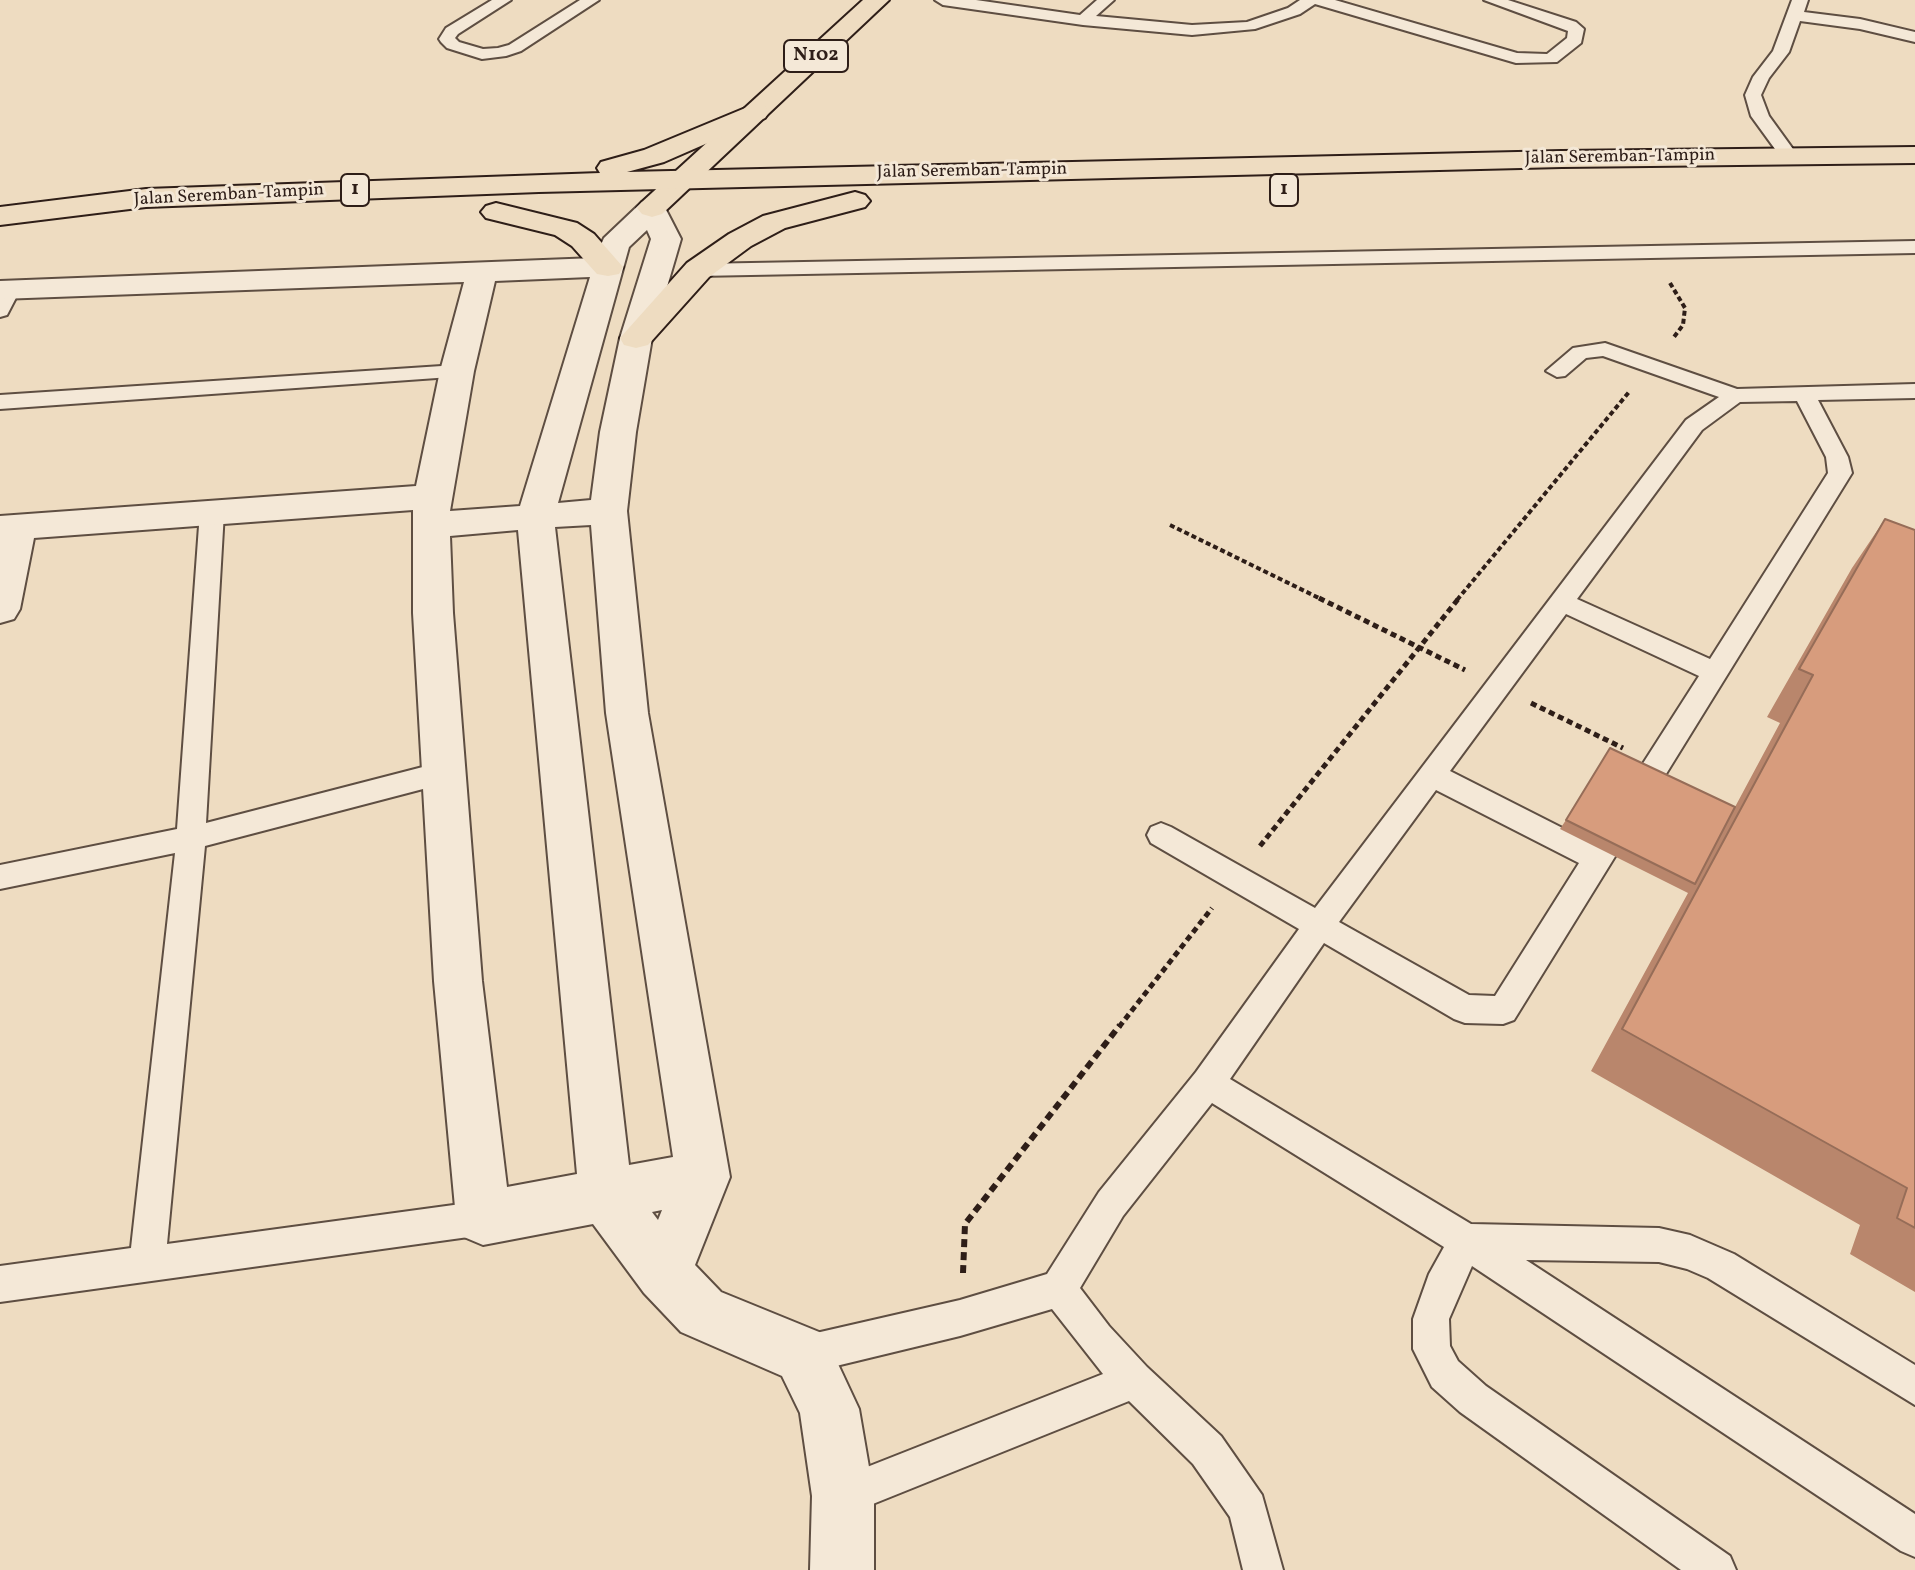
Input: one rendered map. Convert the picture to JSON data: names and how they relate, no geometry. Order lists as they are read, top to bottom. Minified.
{"streets":{"main road":["N102","Jalan Seremban-Tampin","1"]},"crossings":[["N102","Jalan Seremban-Tampin"]]}
